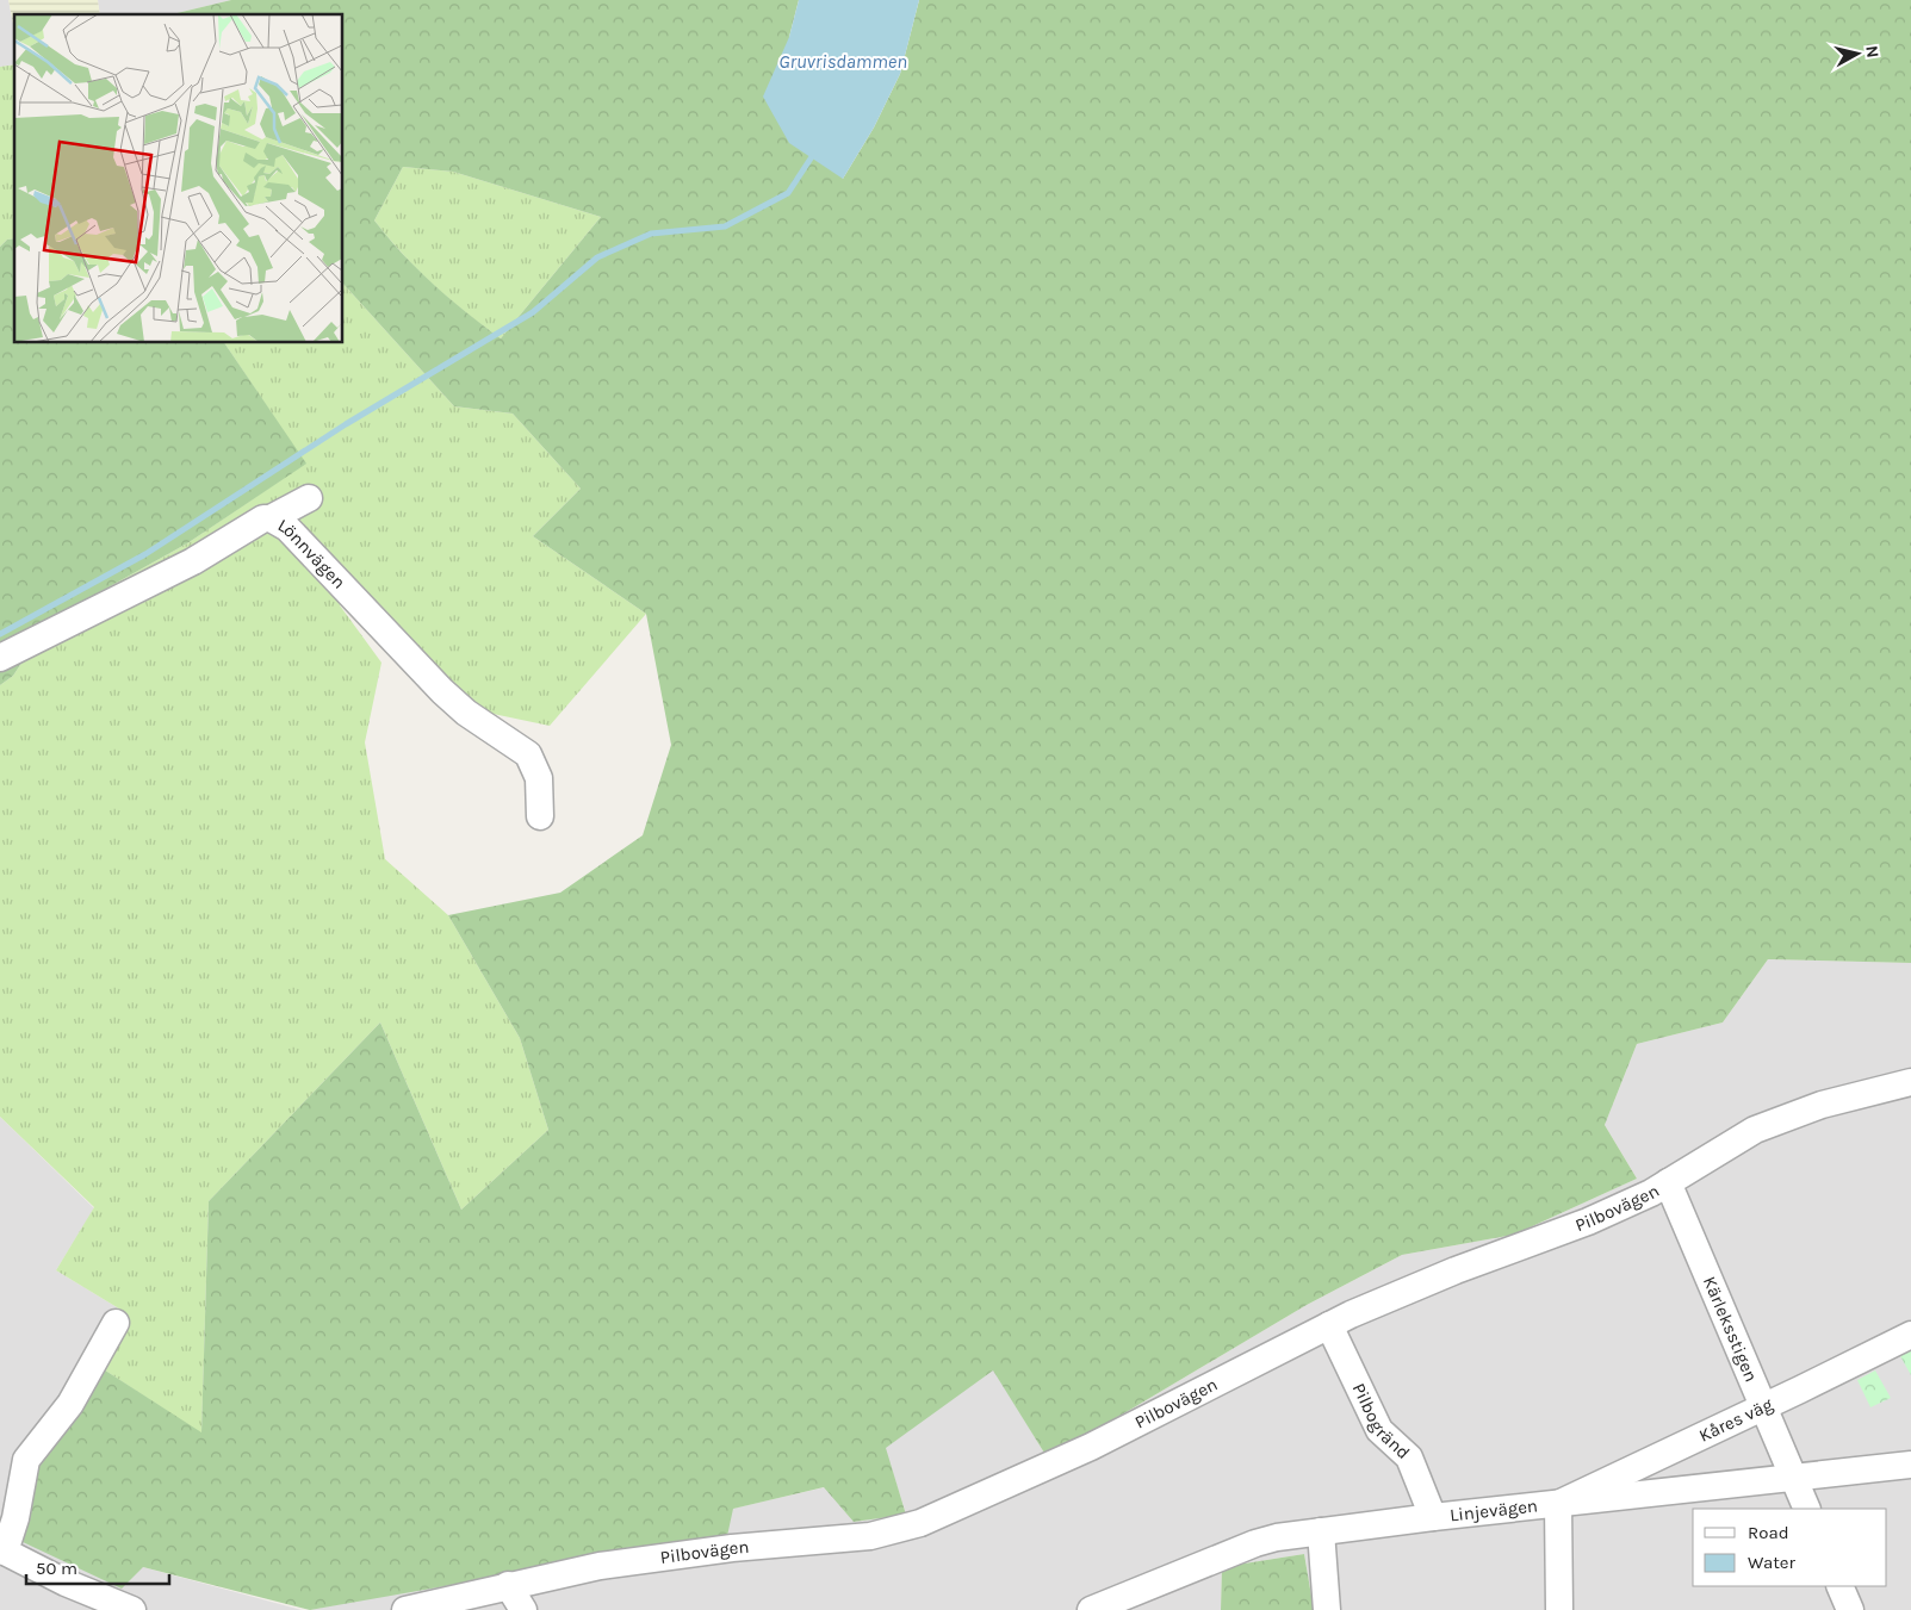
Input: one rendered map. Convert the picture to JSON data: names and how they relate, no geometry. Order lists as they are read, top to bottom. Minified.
{"streets":{"street":["Lönnvägen","Pilbovägen","Kärleksstigen","Pilbogränd","Kåres väg","Linjevägen"]},"crossings":[["Pilbovägen","Kärleksstigen"],["Pilbovägen","Pilbogränd"],["Kärleksstigen","Kåres väg"],["Kärleksstigen","Linjevägen"],["Pilbogränd","Linjevägen"],["Kåres väg","Linjevägen"]],"water":["Gruvrisdammen"],"legend":["Road","Water"],"scale_bar":"50 m","north":"right"}
